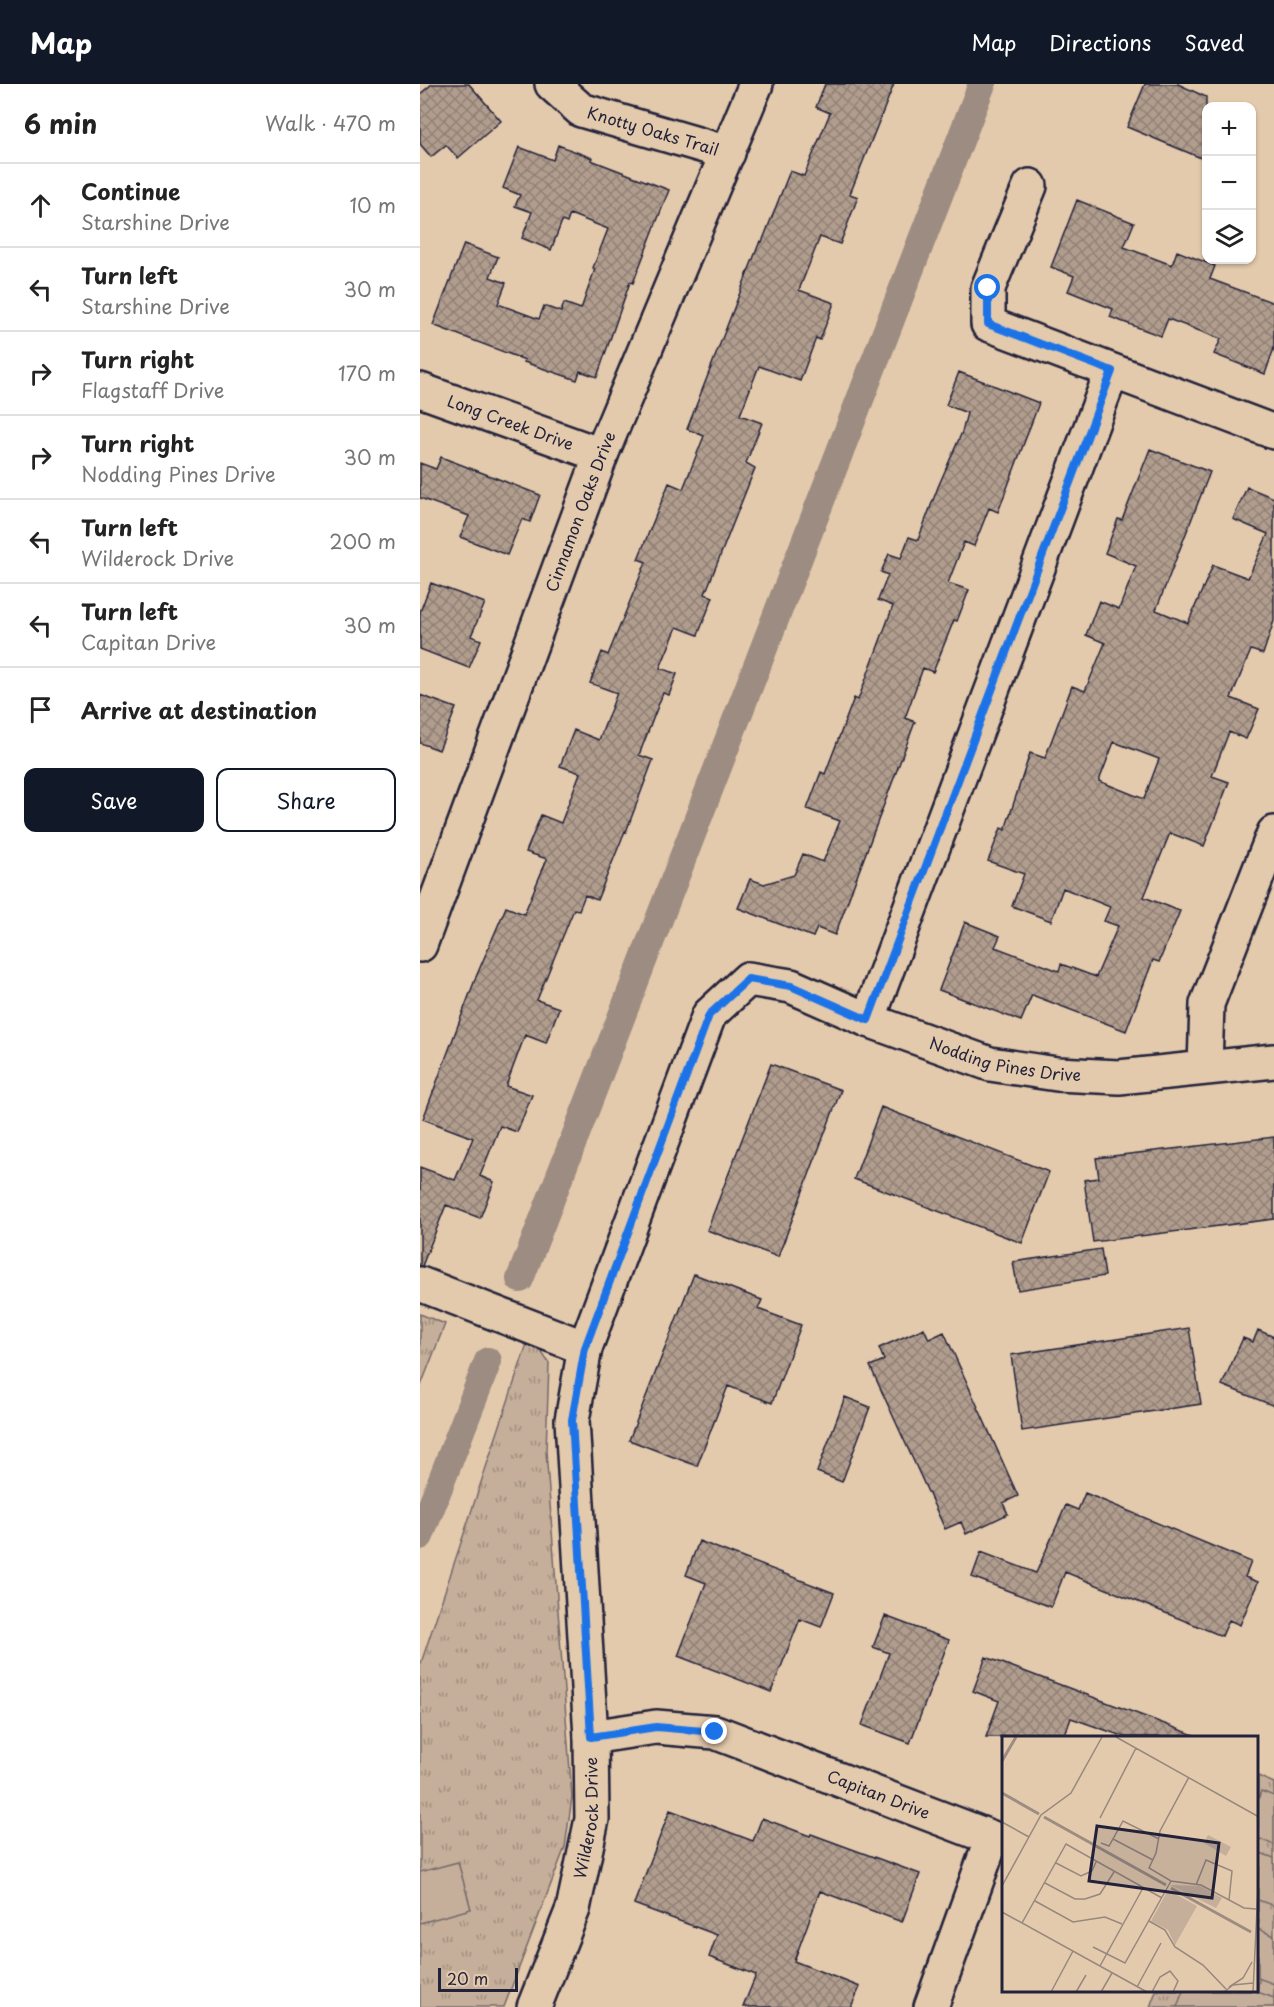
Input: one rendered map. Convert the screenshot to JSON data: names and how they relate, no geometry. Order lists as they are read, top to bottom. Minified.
{"streets":{"street":["Knotty Oaks Trail","Long Creek Drive","Cinnamon Oaks Drive","Nodding Pines Drive","Capitan Drive","Wilderock Drive"]},"crossings":[["Knotty Oaks Trail","Cinnamon Oaks Drive"],["Long Creek Drive","Cinnamon Oaks Drive"],["Nodding Pines Drive","Wilderock Drive"],["Capitan Drive","Wilderock Drive"]],"scale_bar":"20 m","page":{"header":"Map","nav":["Map","Directions","Saved"],"heading":["6 min","Walk · 470 m"],"map_buttons":["+","−"],"list":[["Continue","Starshine Drive","10 m"],["Turn left","Starshine Drive","30 m"],["Turn right","Flagstaff Drive","170 m"],["Turn right","Nodding Pines Drive","30 m"],["Turn left","Wilderock Drive","200 m"],["Turn left","Capitan Drive","30 m"],"Arrive at destination"],"buttons":["Save","Share"],"scale":"20 m"}}
